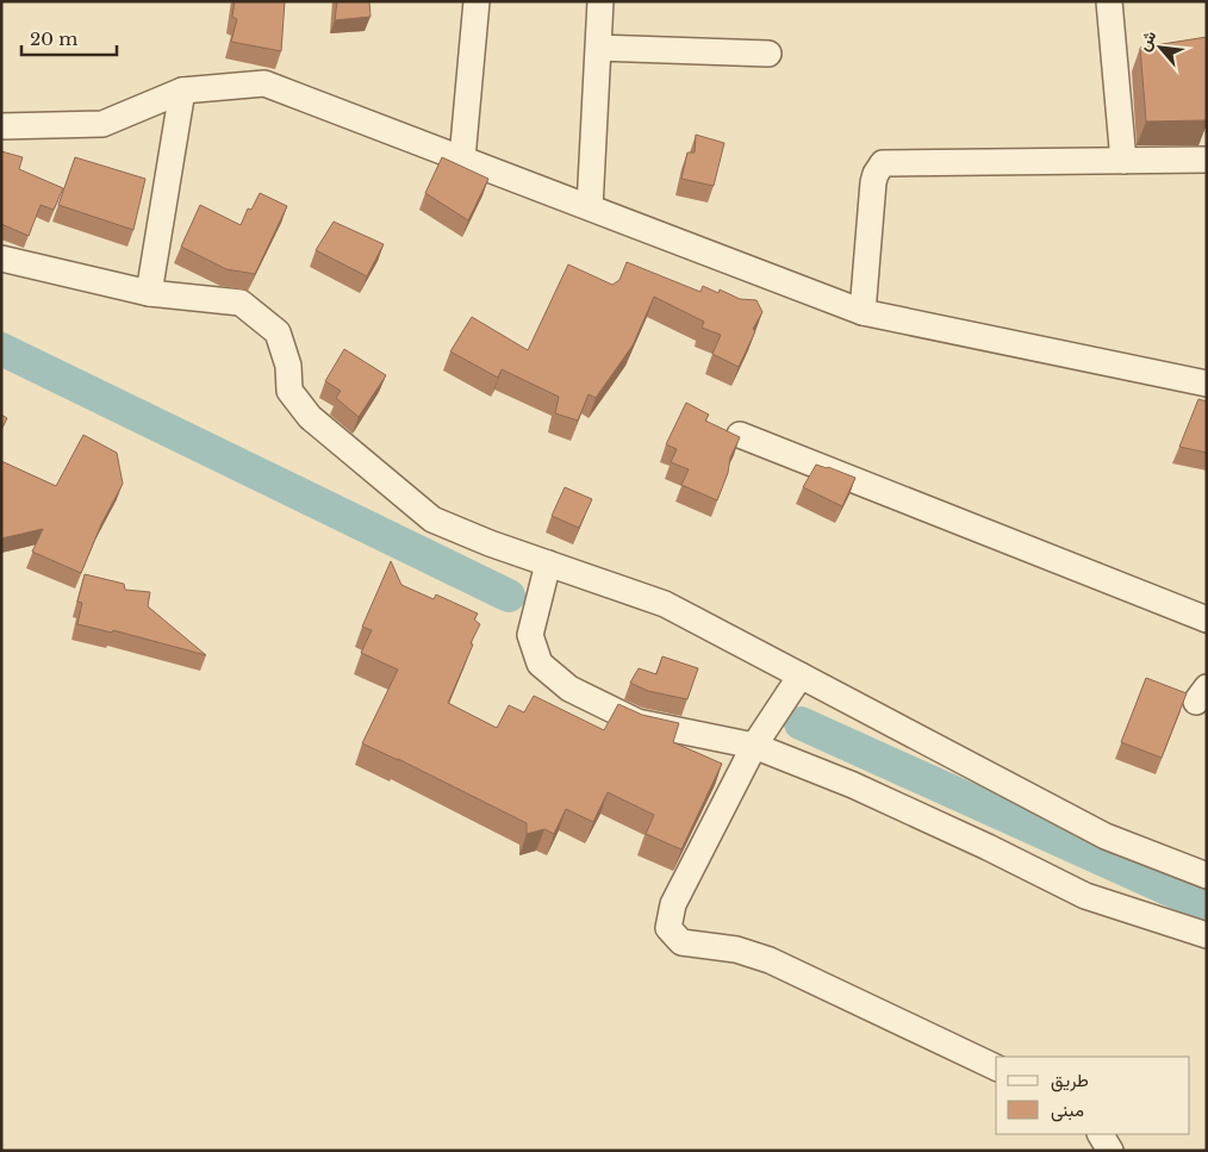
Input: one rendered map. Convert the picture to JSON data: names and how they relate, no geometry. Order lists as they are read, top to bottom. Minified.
{"legend":["طريق","مبنى"],"scale_bar":"20 m","north":"top left"}
